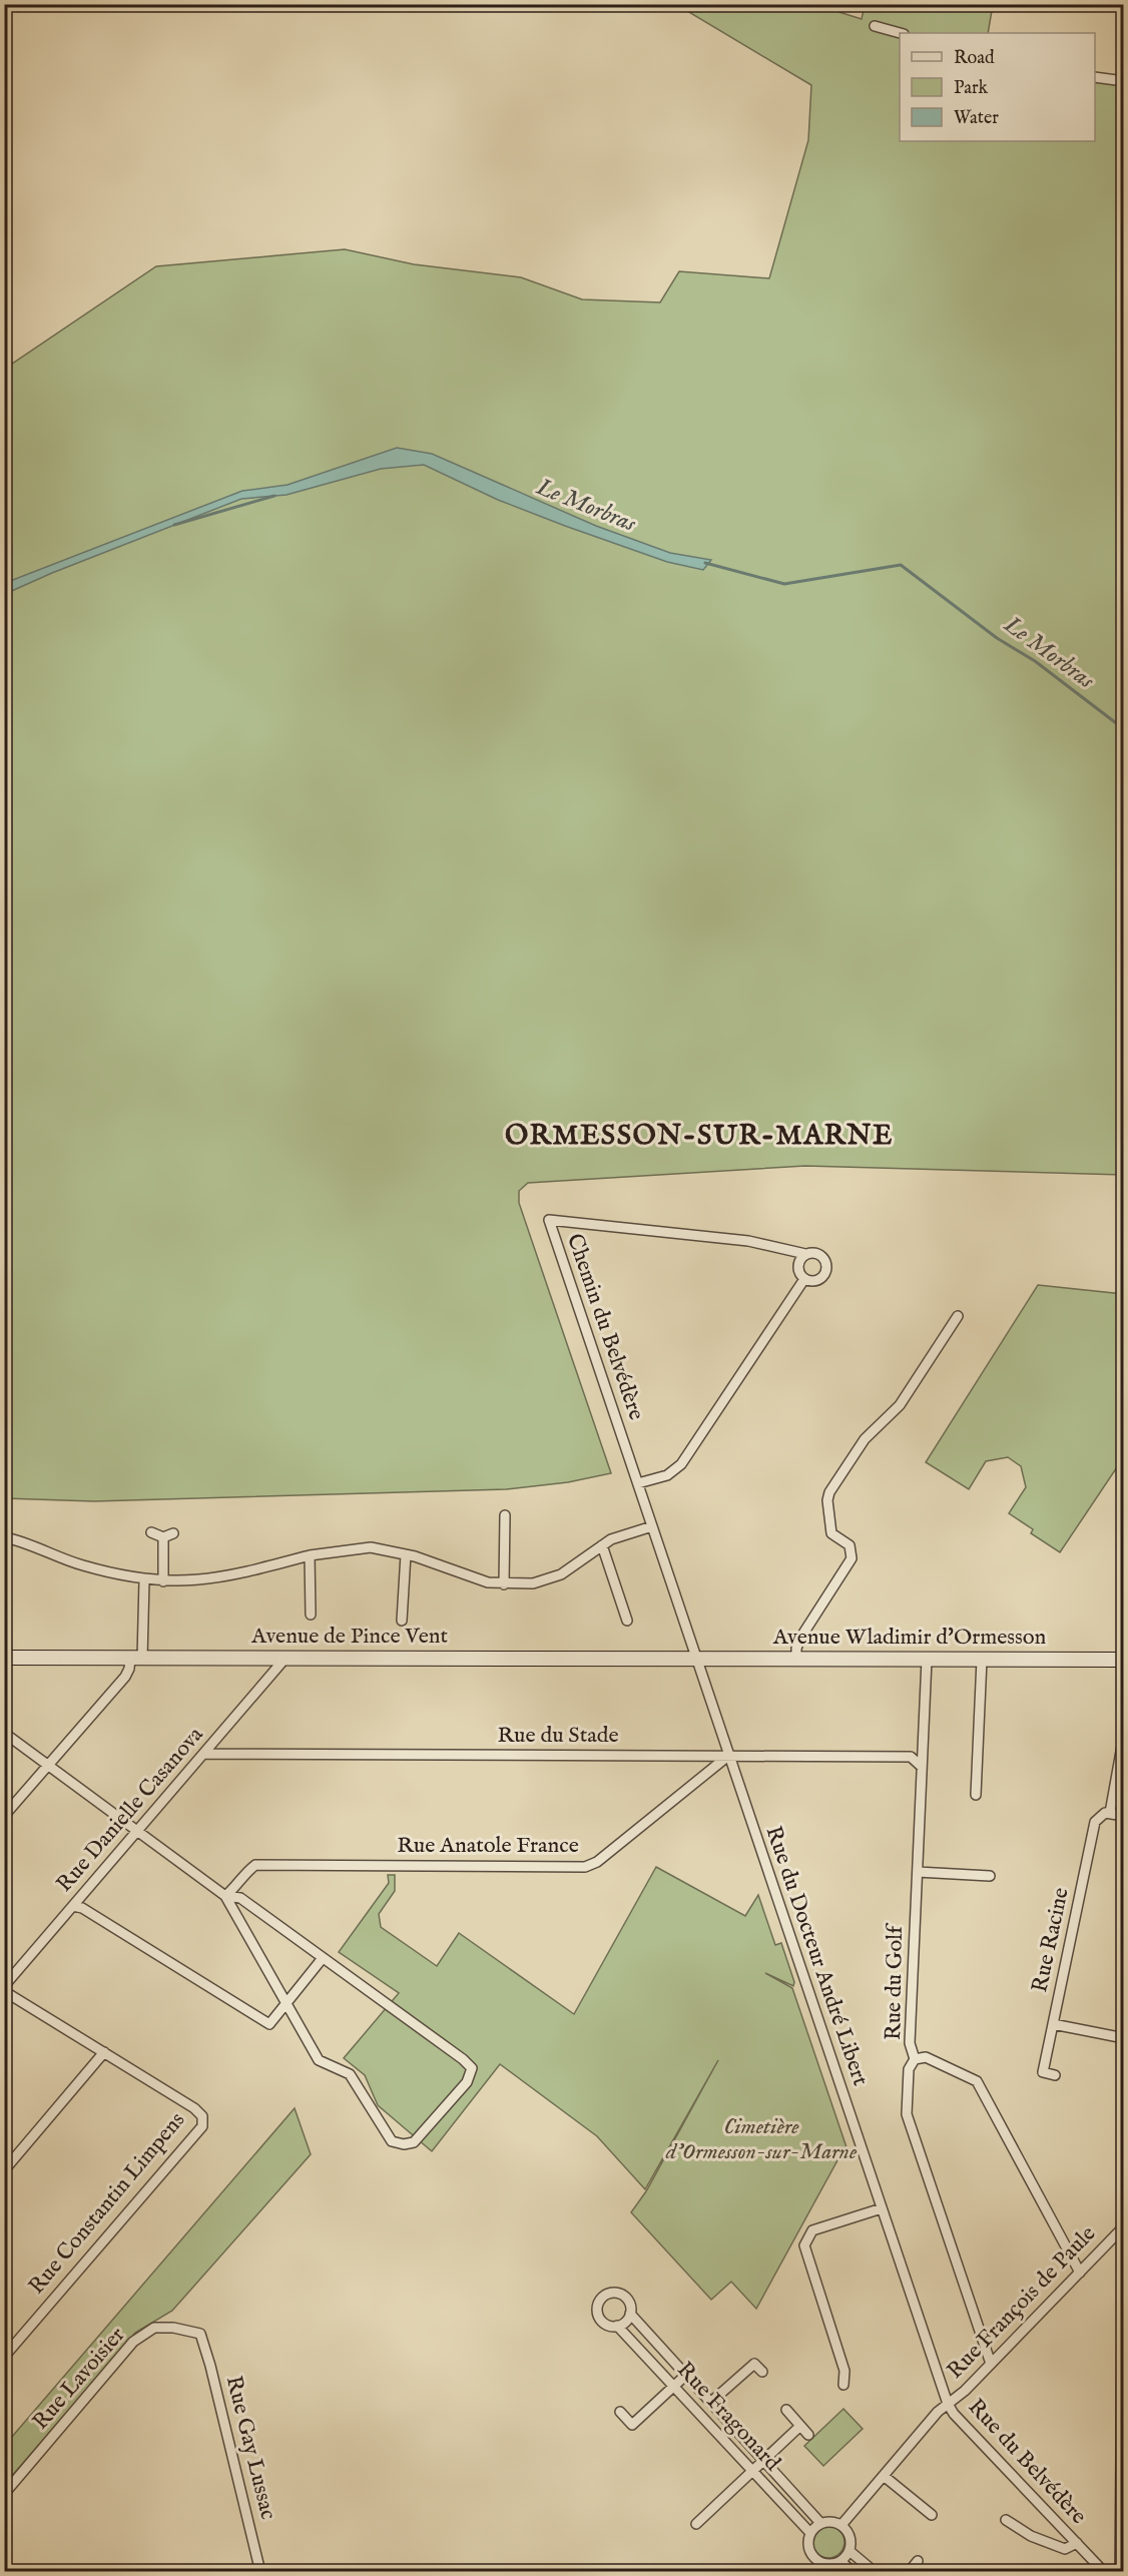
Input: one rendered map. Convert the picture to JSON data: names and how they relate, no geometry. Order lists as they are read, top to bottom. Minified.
{"streets":{"main road":["Avenue de Pince Vent","Avenue Wladimir d'Ormesson"],"street":["Chemin du Belvédère","Rue du Stade","Rue Danielle Casanova","Rue Anatole France","Rue Racine","Rue du Docteur André Libert","Rue du Golf","Rue Constantin Limpens","Rue François de Paule","Rue Lavoisier","Rue Fragonard","Rue Gay Lussac","Rue du Belvédère"]},"crossings":[["Chemin du Belvédère","Avenue de Pince Vent"],["Chemin du Belvédère","Avenue Wladimir d'Ormesson"],["Chemin du Belvédère","Rue du Docteur André Libert"],["Avenue de Pince Vent","Avenue Wladimir d'Ormesson"],["Avenue de Pince Vent","Rue Danielle Casanova"],["Avenue de Pince Vent","Rue du Docteur André Libert"],["Avenue Wladimir d'Ormesson","Rue du Docteur André Libert"],["Avenue Wladimir d'Ormesson","Rue du Golf"],["Rue du Stade","Rue Danielle Casanova"],["Rue du Stade","Rue Anatole France"],["Rue du Stade","Rue du Docteur André Libert"],["Rue Anatole France","Rue du Docteur André Libert"],["Rue du Docteur André Libert","Rue François de Paule"],["Rue du Docteur André Libert","Rue du Belvédère"],["Rue du Golf","Rue François de Paule"],["Rue François de Paule","Rue Fragonard"],["Rue François de Paule","Rue du Belvédère"],["Rue Lavoisier","Rue Gay Lussac"]],"districts":["ORMESSON-SUR-MARNE"],"water":["Le Morbras"],"parks":["Cimetière d'Ormesson-sur-Marne"],"legend":["Road","Park","Water"]}
